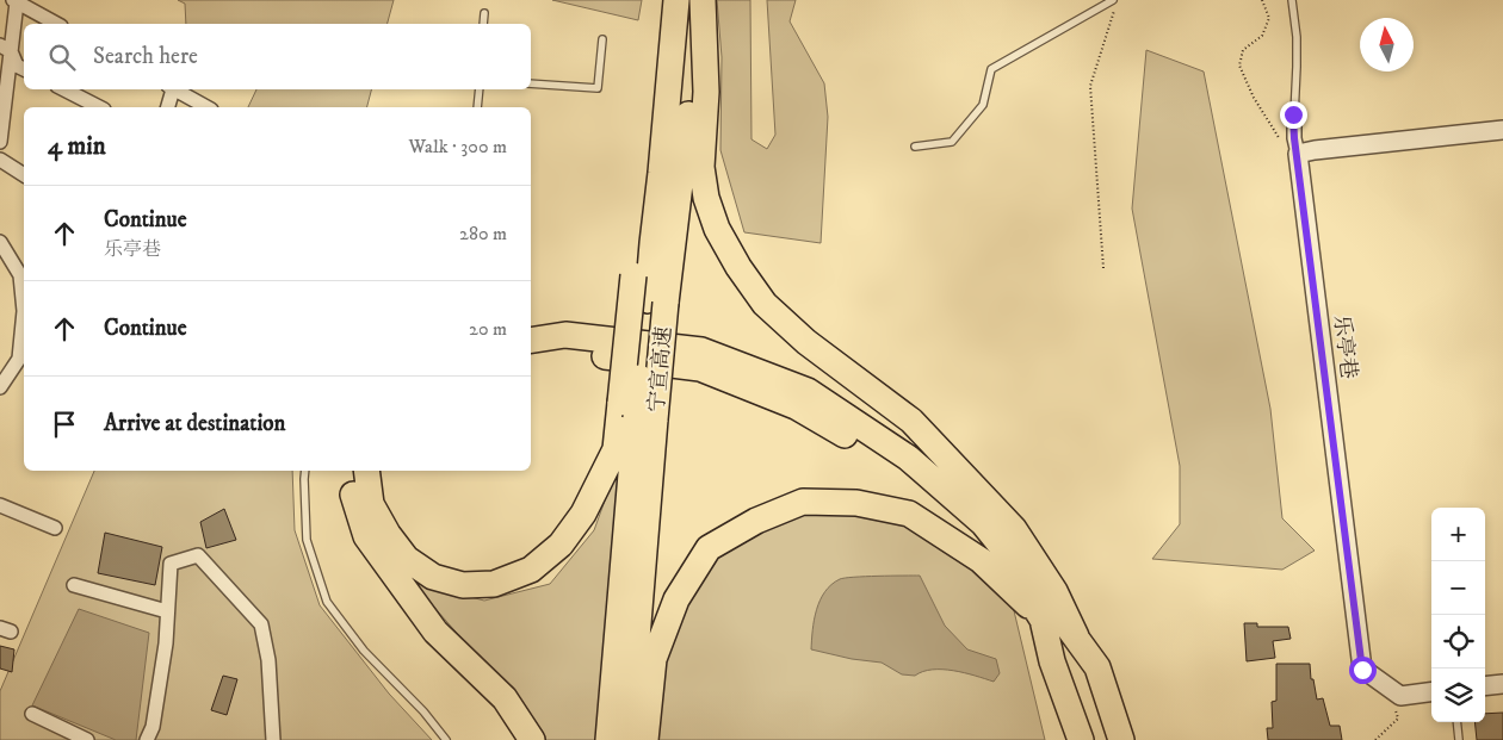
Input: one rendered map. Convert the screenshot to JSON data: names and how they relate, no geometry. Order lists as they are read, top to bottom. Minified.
{"streets":{"highway":["宁宣高速"],"street":["乐亭巷"]},"north":"top","page":{"search":"Search here","heading":["4 min","Walk · 300 m"],"list":[["Continue","乐亭巷","280 m"],["Continue","20 m"],"Arrive at destination"],"map_buttons":["+","−"]}}
